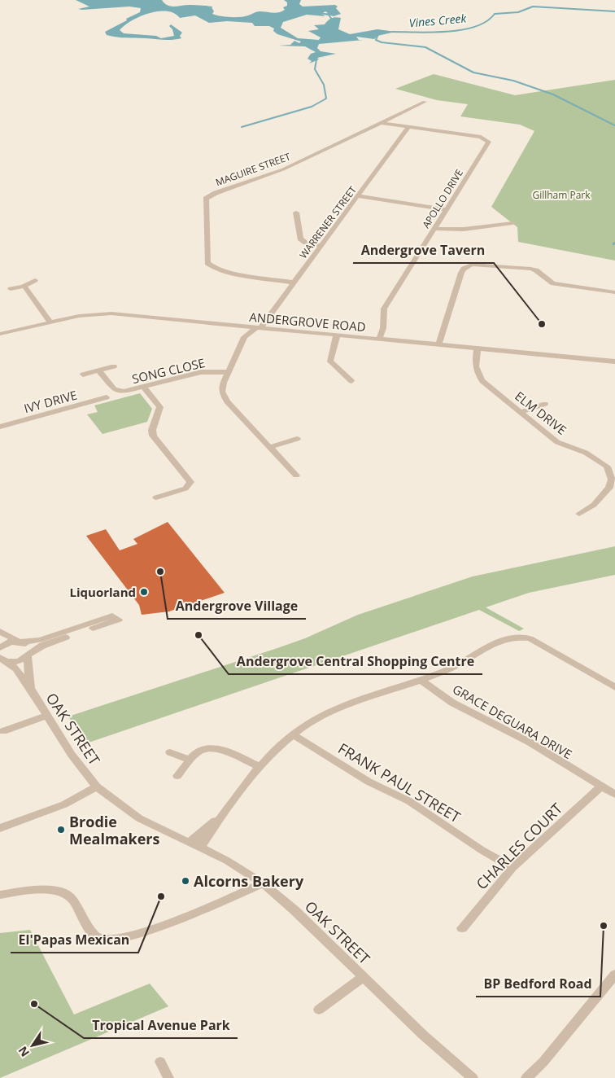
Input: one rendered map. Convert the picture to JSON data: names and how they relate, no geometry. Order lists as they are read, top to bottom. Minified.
{"streets":{"street":["MAGUIRE STREET","APOLLO DRIVE","WARRENER STREET","ANDERGROVE ROAD","SONG CLOSE","IVY DRIVE","ELM DRIVE","GRACE DEGUARA DRIVE","OAK STREET","FRANK PAUL STREET","CHARLES COURT"]},"crossings":[["MAGUIRE STREET","WARRENER STREET"],["APOLLO DRIVE","ANDERGROVE ROAD"],["WARRENER STREET","ANDERGROVE ROAD"],["ANDERGROVE ROAD","ELM DRIVE"],["GRACE DEGUARA DRIVE","CHARLES COURT"],["FRANK PAUL STREET","CHARLES COURT"]],"water":["Vines Creek"],"parks":["Gillham Park"],"places":["Andergrove Tavern","Andergrove Village","Liquorland","Andergrove Central Shopping Centre","Brodie Mealmakers","Alcorns Bakery","El'Papas Mexican","BP Bedford Road","Tropical Avenue Park"],"north":"bottom left"}
